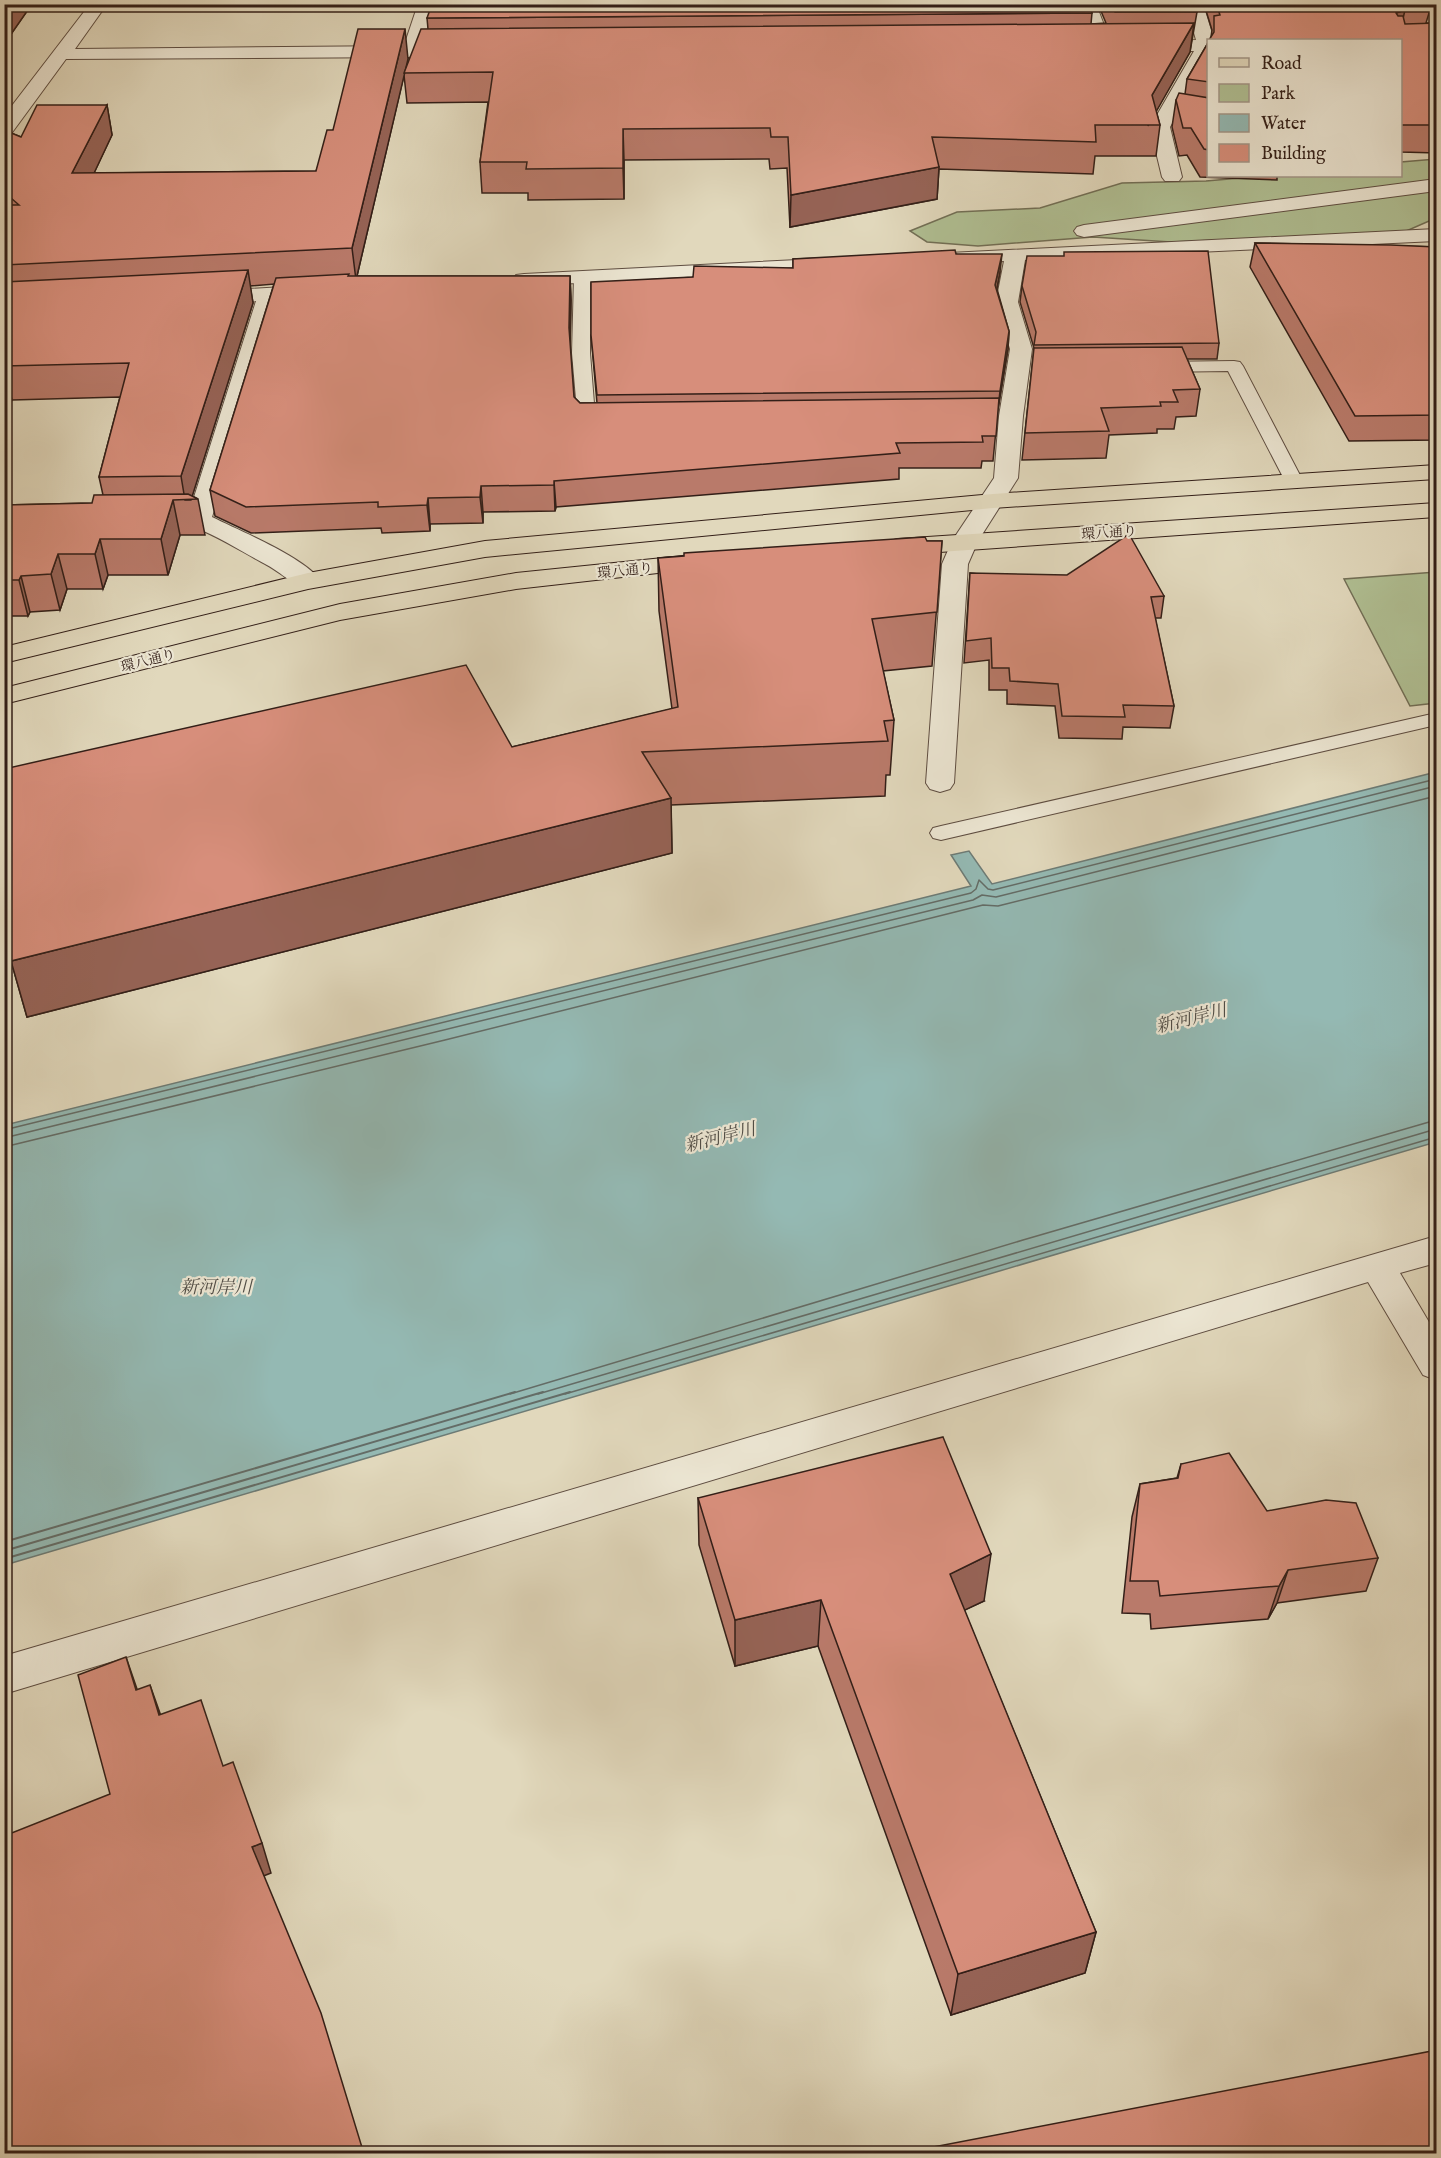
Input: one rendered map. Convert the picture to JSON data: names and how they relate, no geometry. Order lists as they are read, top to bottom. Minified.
{"streets":{"main road":["環八通り"]},"water":["新河岸川"],"legend":["Road","Park","Water","Building"]}
